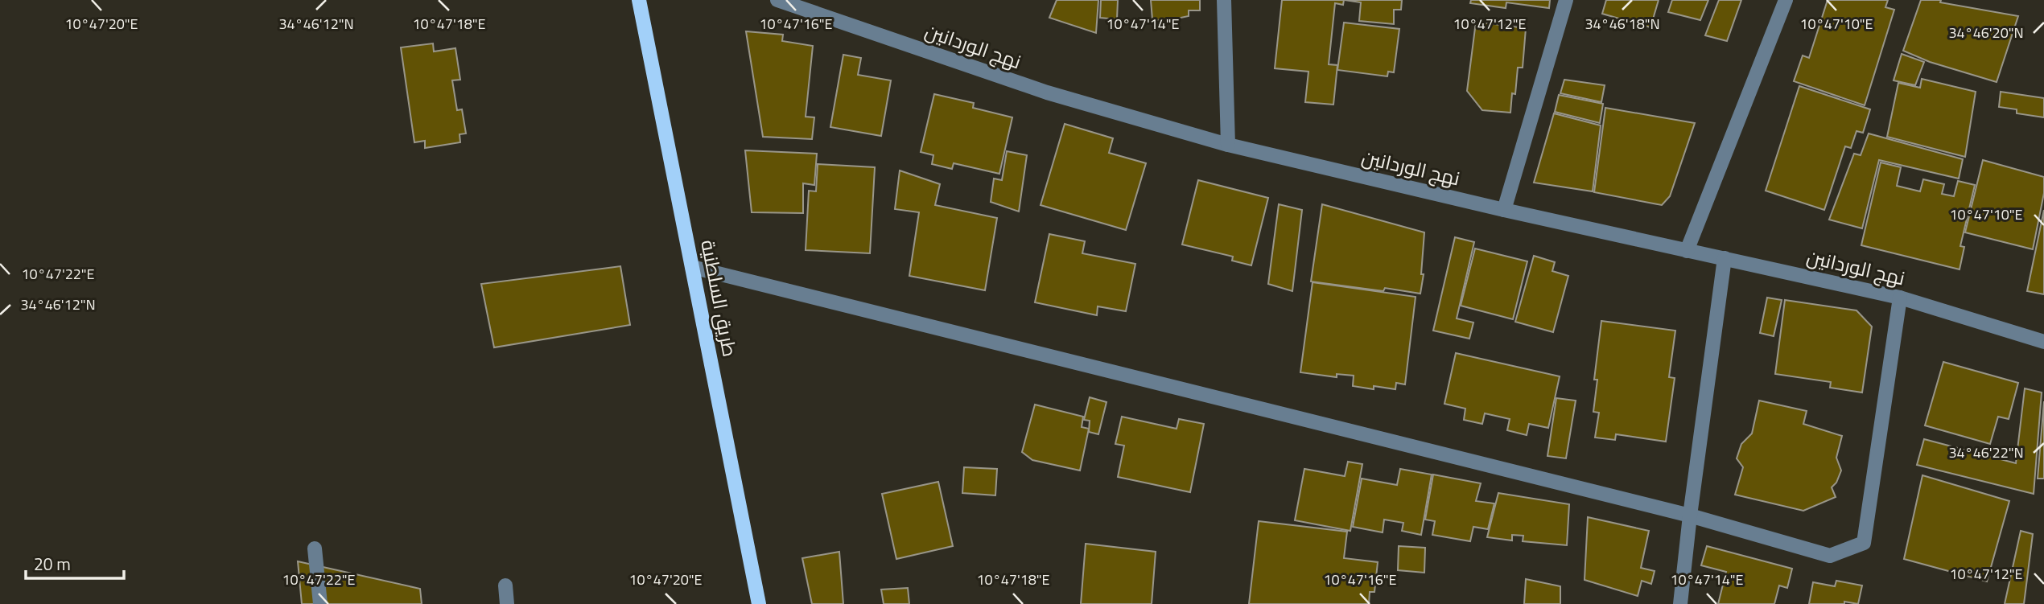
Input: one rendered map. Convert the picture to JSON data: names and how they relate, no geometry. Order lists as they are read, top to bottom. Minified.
{"streets":{"main road":["طريق السلطنية"],"street":["نهج الوردانين"]},"scale_bar":"20 m","coordinates":["34°46'12\"N","34°46'18\"N","10°47'20\"E","10°47'18\"E","10°47'16\"E","10°47'14\"E","10°47'12\"E","10°47'10\"E","34°46'20\"N","10°47'22\"E","34°46'22\"N"]}
